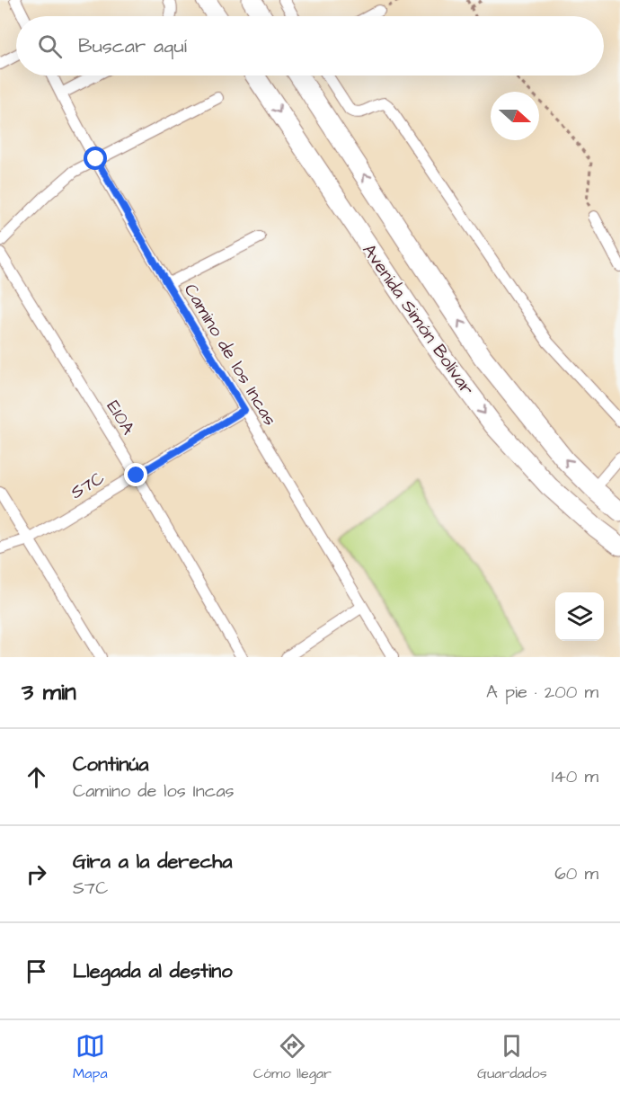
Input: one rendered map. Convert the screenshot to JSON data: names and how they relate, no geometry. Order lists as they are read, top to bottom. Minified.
{"streets":{"highway":["Avenida Simón Bolívar"],"street":["Camino de los Incas","E10A","S7C"]},"crossings":[["Camino de los Incas","S7C"],["E10A","S7C"]],"north":"right","page":{"search":"Buscar aquí","heading":["3 min","A pie · 200 m"],"list":[["Continúa","Camino de los Incas","140 m"],["Gira a la derecha","S7C","60 m"],"Llegada al destino"],"nav":["Mapa","Cómo llegar","Guardados"]}}
